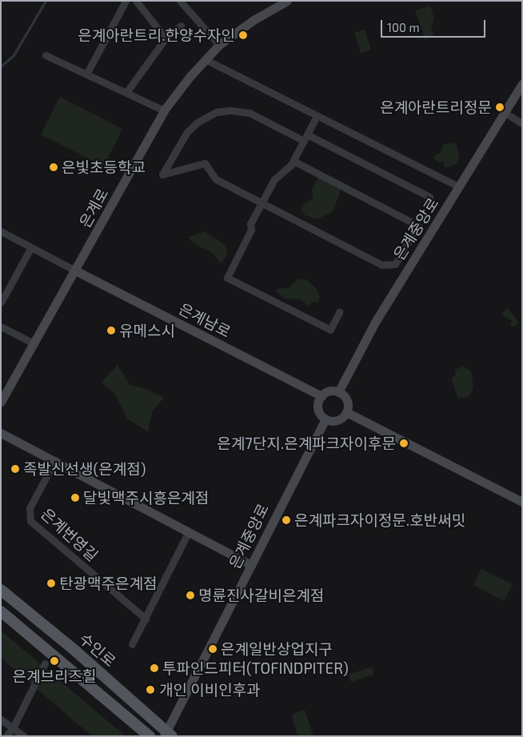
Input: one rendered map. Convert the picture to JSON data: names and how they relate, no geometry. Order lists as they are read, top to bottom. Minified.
{"streets":{"main road":["수인로"],"street":["은계로","은계중앙로","은계남로","은계번영길"]},"crossings":[["은계로","은계남로"],["은계중앙로","은계남로"],["은계중앙로","수인로"]],"places":["은계아란트리.한양수자인","은계아란트리정문","은빛초등학교","유메스시","은계7단지.은계파크자이후문","족발신선생(은계점)","달빛맥주시흥은계점","은계파크자이정문.호반써밋","탄광맥주은계점","명륜진사갈비은계점","은계일반상업지구","은계브리즈힐","투파인드피터(TOFINDPITER)","개인 이비인후과"],"scale_bar":"100 m"}
